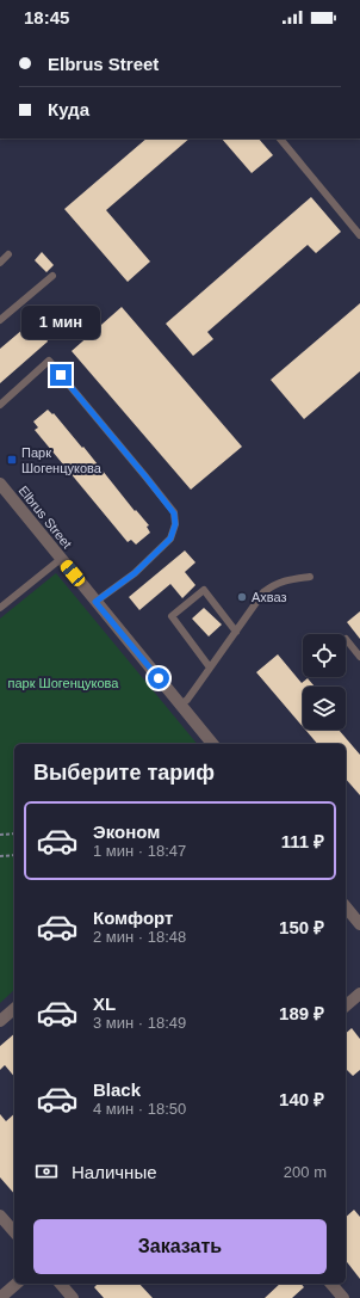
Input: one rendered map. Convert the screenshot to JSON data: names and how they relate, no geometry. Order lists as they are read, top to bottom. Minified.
{"streets":{"street":["Elbrus Street"]},"parks":["парк Шогенцукова"],"places":{"transit":["Парк Шогенцукова"],"other":["Ахваз"]},"page":{"status":"18:45","banner":["Elbrus Street","Куда"],"bubble":"1 мин","heading":"Выберите тариф","list":[{"name":"Эконом","note":"1 мин · 18:47","value":"111 ₽"},{"name":"Комфорт","note":"2 мин · 18:48","value":"150 ₽"},{"name":"XL","note":"3 мин · 18:49","value":"189 ₽"},{"name":"Black","note":"4 мин · 18:50","value":"140 ₽"}],"pay":["Наличные","200 m"],"buttons":"Заказать"}}
